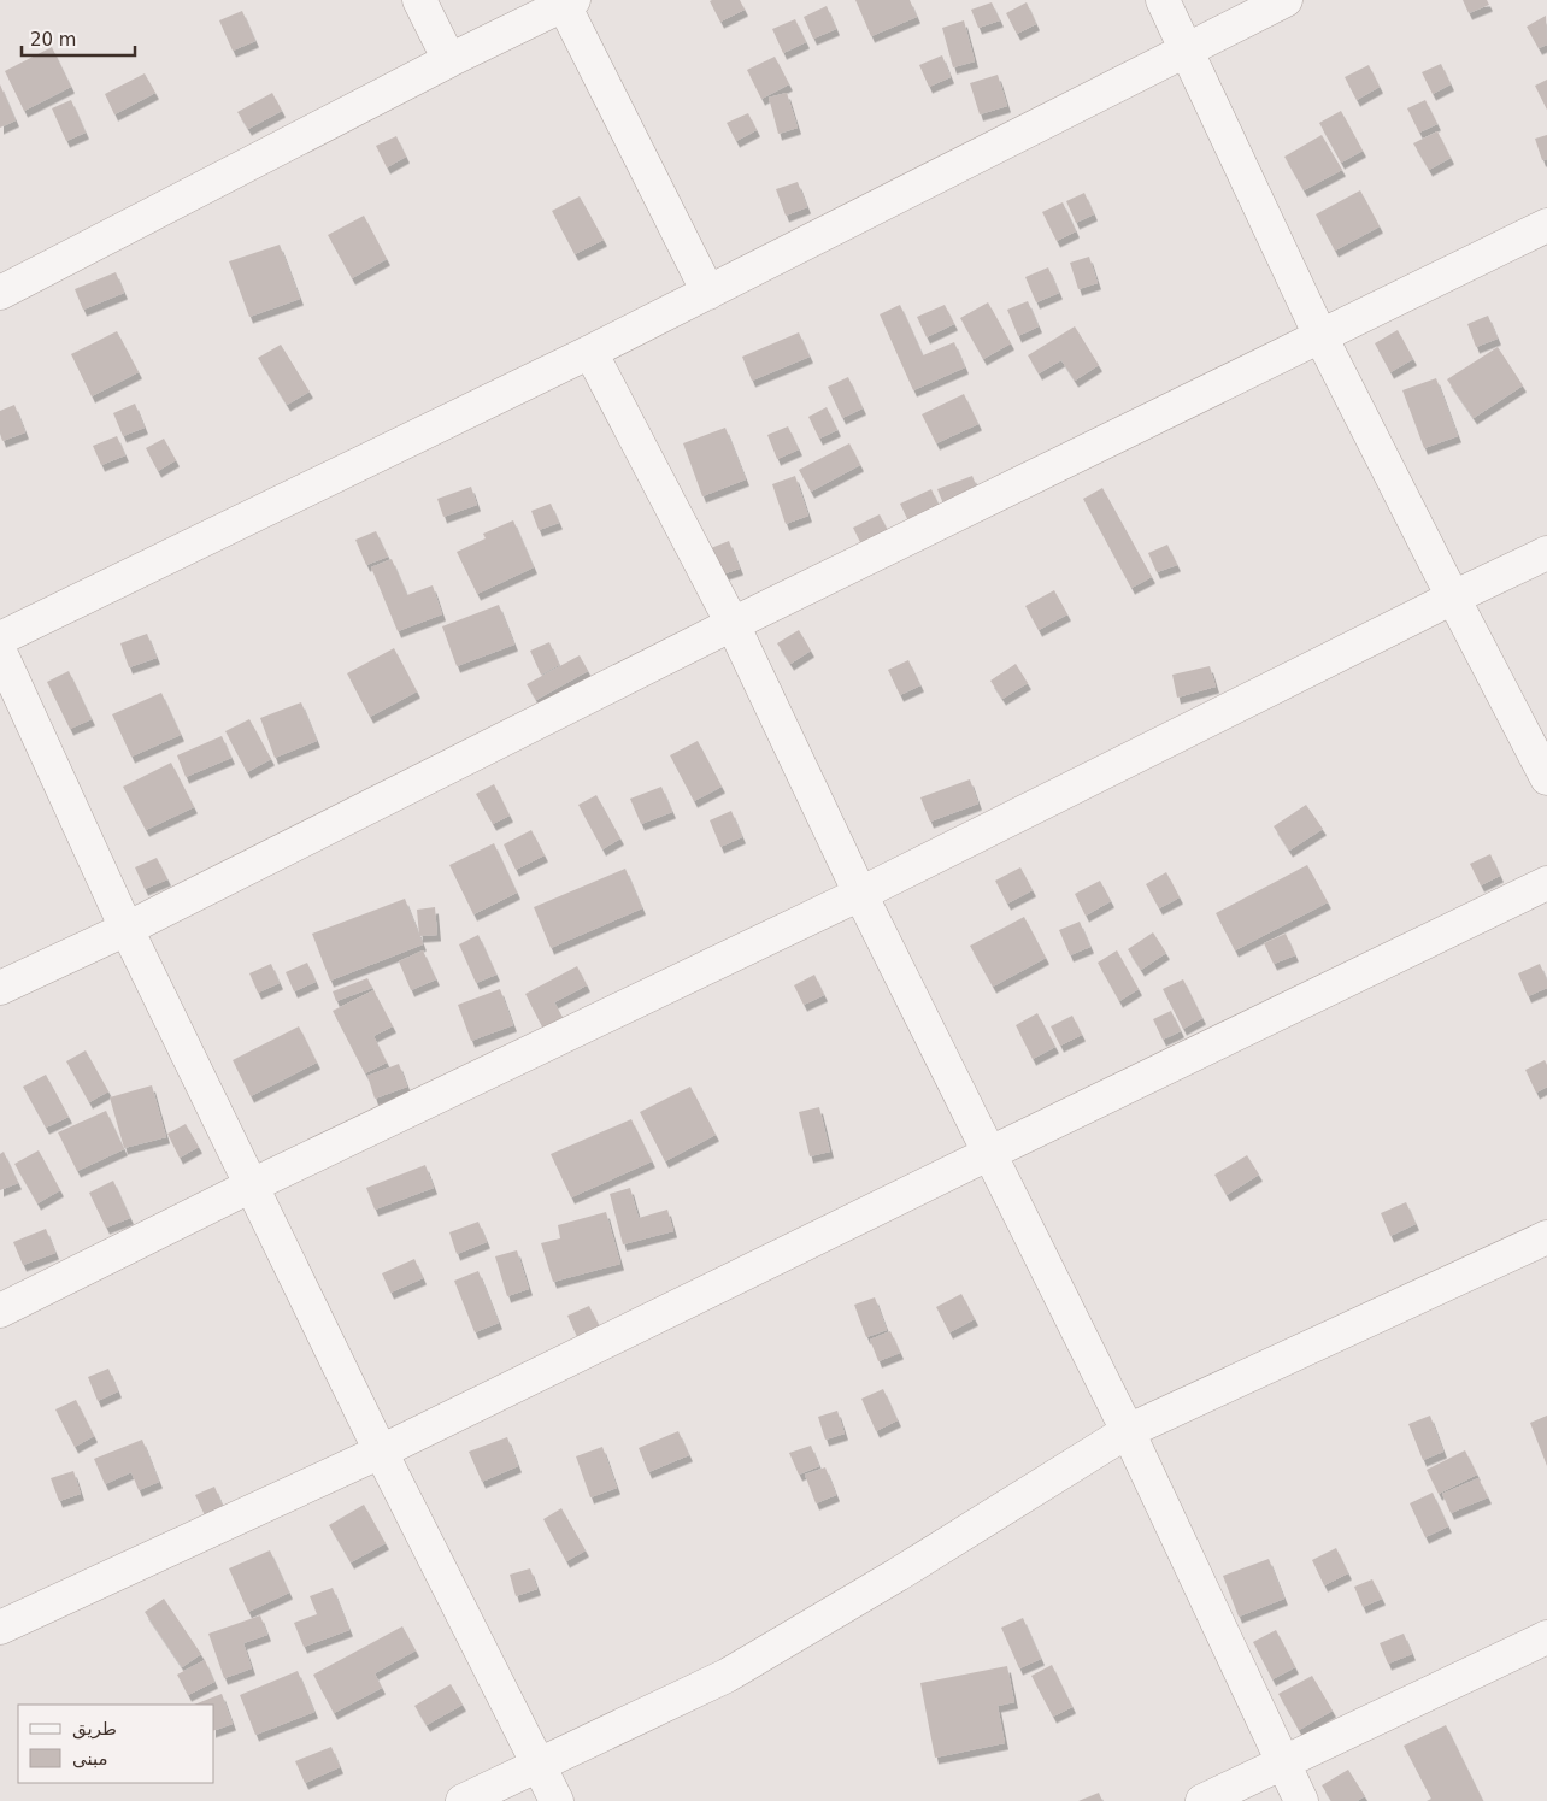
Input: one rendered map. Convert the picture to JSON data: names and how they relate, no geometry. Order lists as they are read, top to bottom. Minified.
{"legend":["طريق","مبنى"],"scale_bar":"20 m"}
